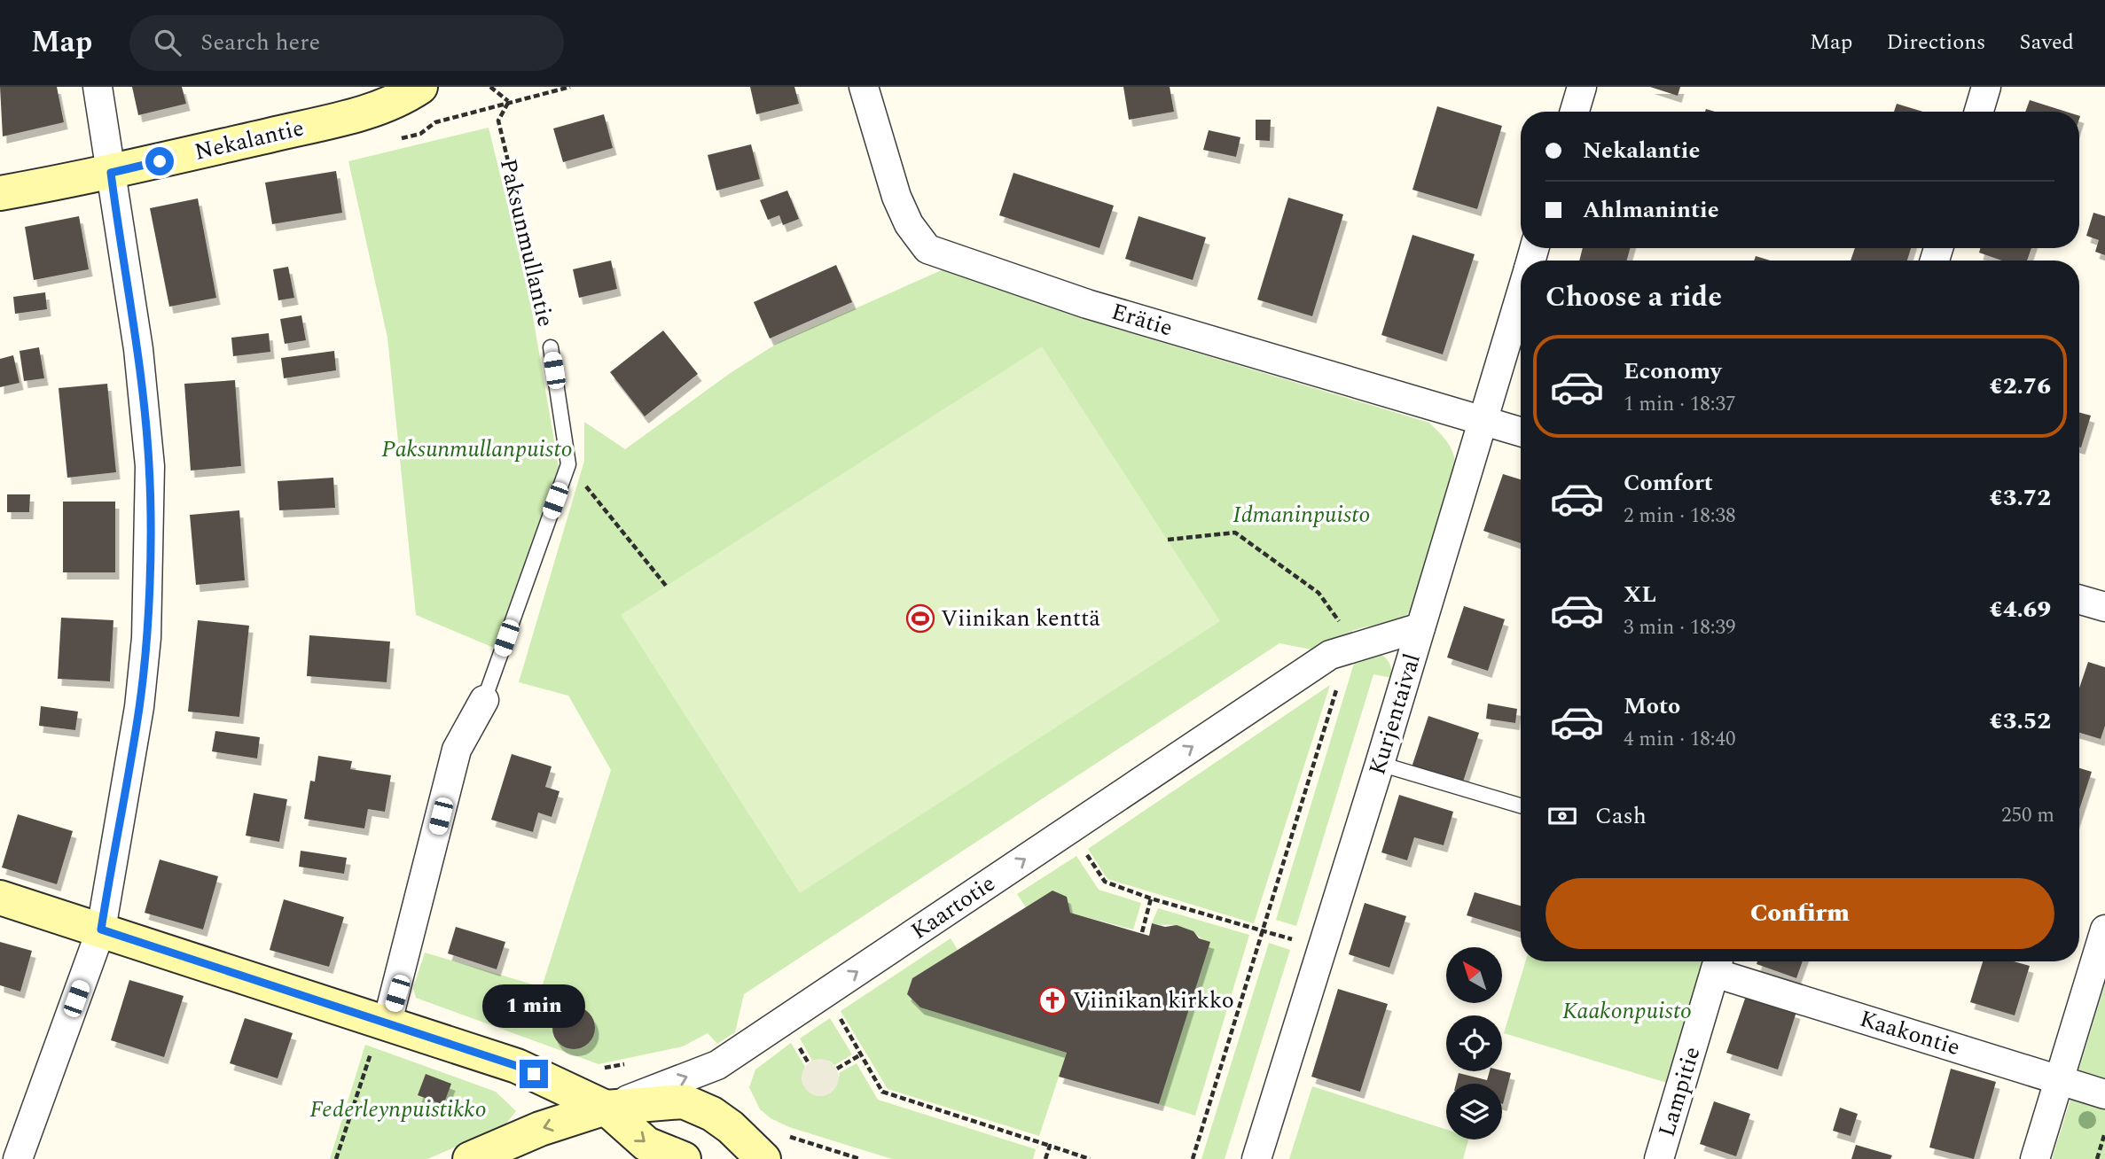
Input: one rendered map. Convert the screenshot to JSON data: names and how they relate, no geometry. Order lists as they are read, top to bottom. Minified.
{"streets":{"street":["Nekalantie","Paksunmullantie","Erätie","Kurjentaival","Kaartotie","Kaakontie","Lampitie"]},"crossings":[["Erätie","Kurjentaival"],["Kurjentaival","Kaartotie"],["Kaakontie","Lampitie"]],"parks":["Paksunmullanpuisto","Idmaninpuisto","Kaakonpuisto","Federleynpuistikko"],"places":{"sports":["Viinikan kenttä"],"church":["Viinikan kirkko"]},"north":"top left","page":{"header":"Map","search":"Search here","nav":["Map","Directions","Saved"],"banner":["Nekalantie","Ahlmanintie"],"heading":"Choose a ride","list":[{"name":"Economy","note":"1 min · 18:37","value":"€2.76"},{"name":"Comfort","note":"2 min · 18:38","value":"€3.72"},{"name":"XL","note":"3 min · 18:39","value":"€4.69"},{"name":"Moto","note":"4 min · 18:40","value":"€3.52"}],"pay":["Cash","250 m"],"buttons":"Confirm","bubble":"1 min"}}
